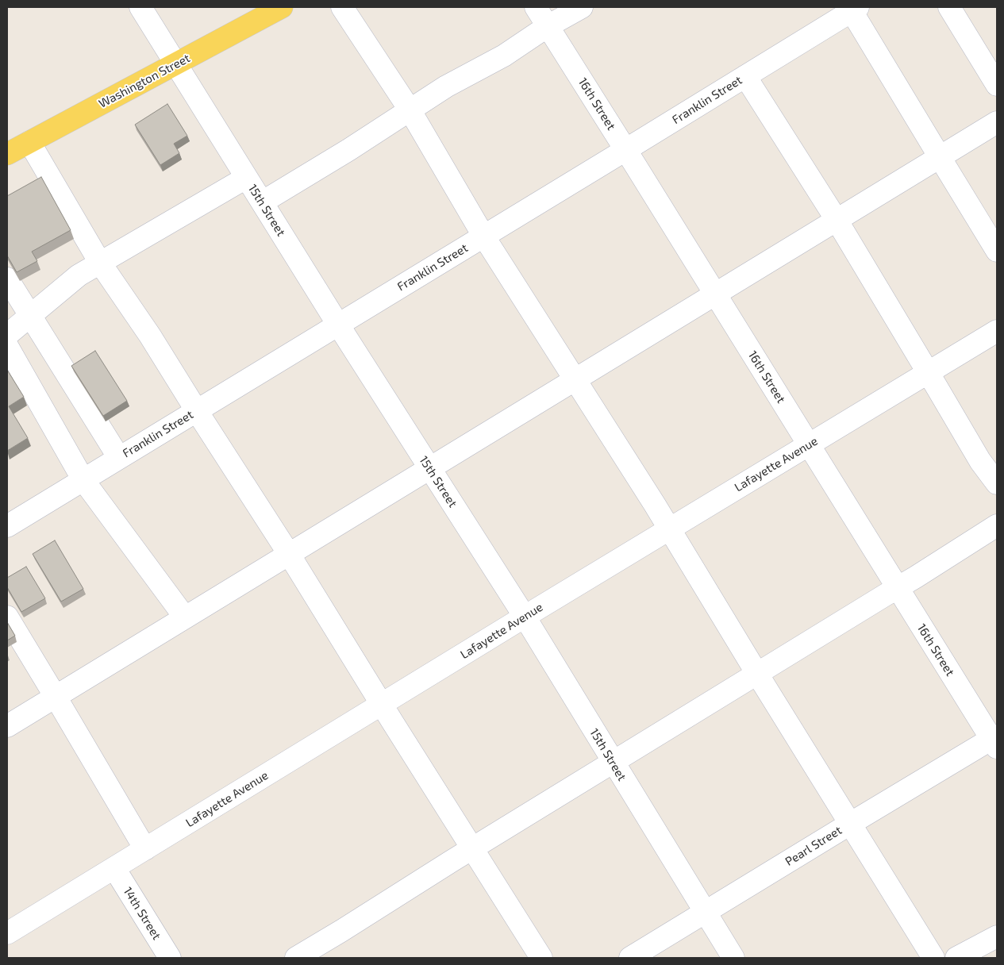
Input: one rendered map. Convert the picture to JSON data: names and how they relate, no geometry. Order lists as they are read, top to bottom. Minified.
{"streets":{"main road":["Washington Street"],"street":["Franklin Street","16th Street","15th Street","Lafayette Avenue","Pearl Street","14th Street"]},"crossings":[["Washington Street","15th Street"],["Franklin Street","16th Street"],["Franklin Street","15th Street"],["16th Street","Lafayette Avenue"],["16th Street","Pearl Street"],["15th Street","Lafayette Avenue"],["15th Street","Pearl Street"],["Lafayette Avenue","14th Street"]]}
